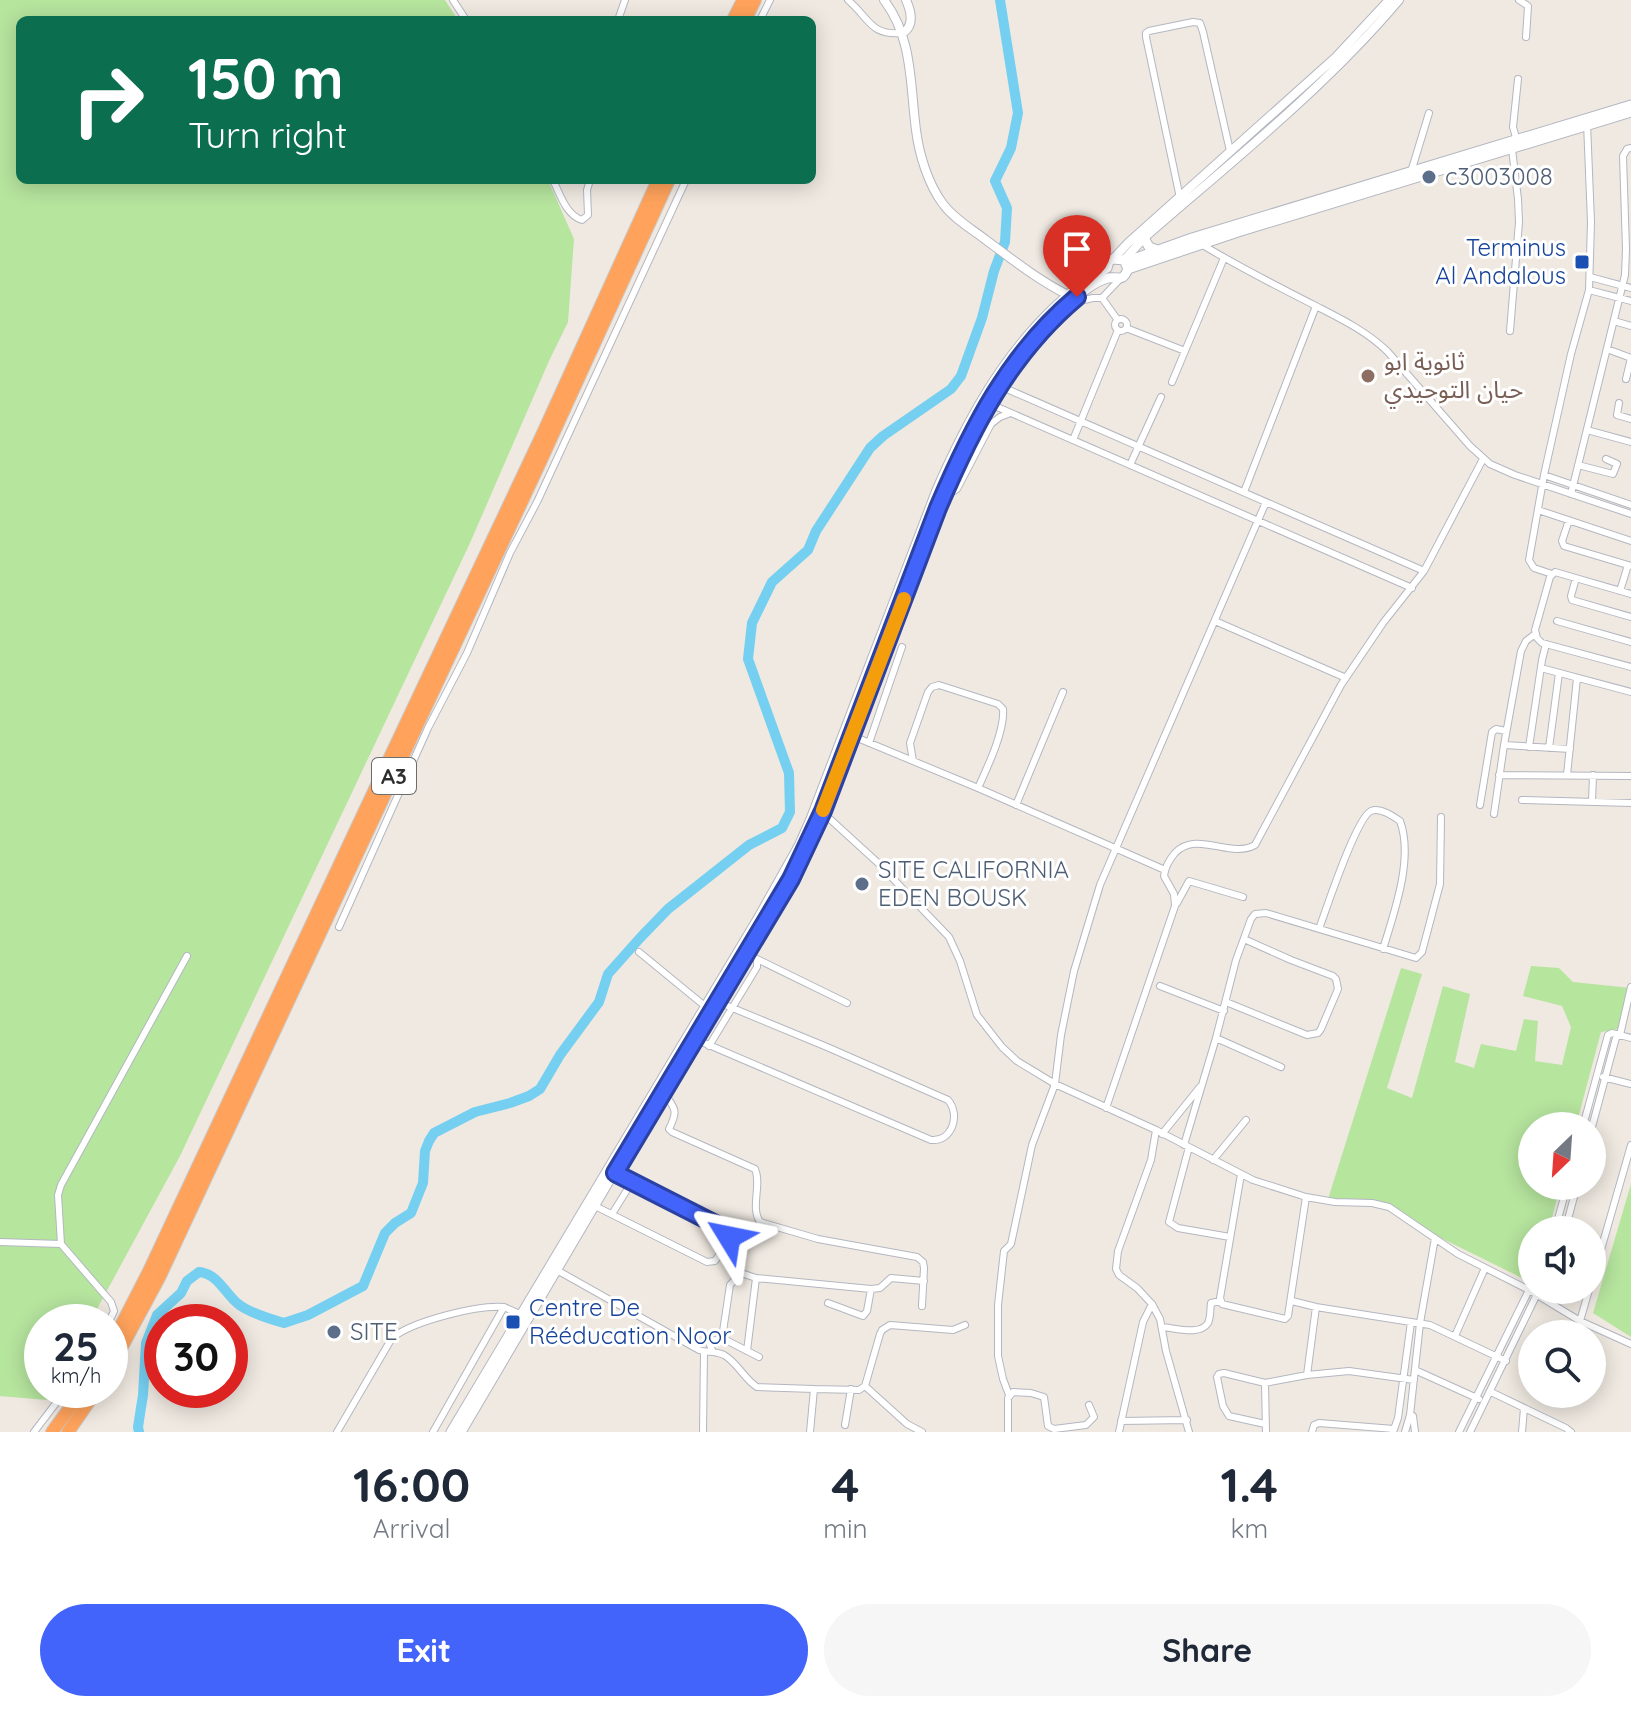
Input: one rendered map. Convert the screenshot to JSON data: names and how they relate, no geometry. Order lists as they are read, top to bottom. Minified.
{"streets":{"highway":["A3"]},"places":{"other":["c3003008","ثانوية ابو حيان التوحيدي","SITE CALIFORNIA EDEN BOUSK","SITE"],"transit":["Terminus Al Andalous","Centre De Rééducation Noor"]},"north":"bottom left","page":{"turn":["150 m","Turn right"],"speed":"25 km/h","limit":"30","eta":["16:00","Arrival","4","min","1.4","km"],"buttons":["Exit","Share"]}}
